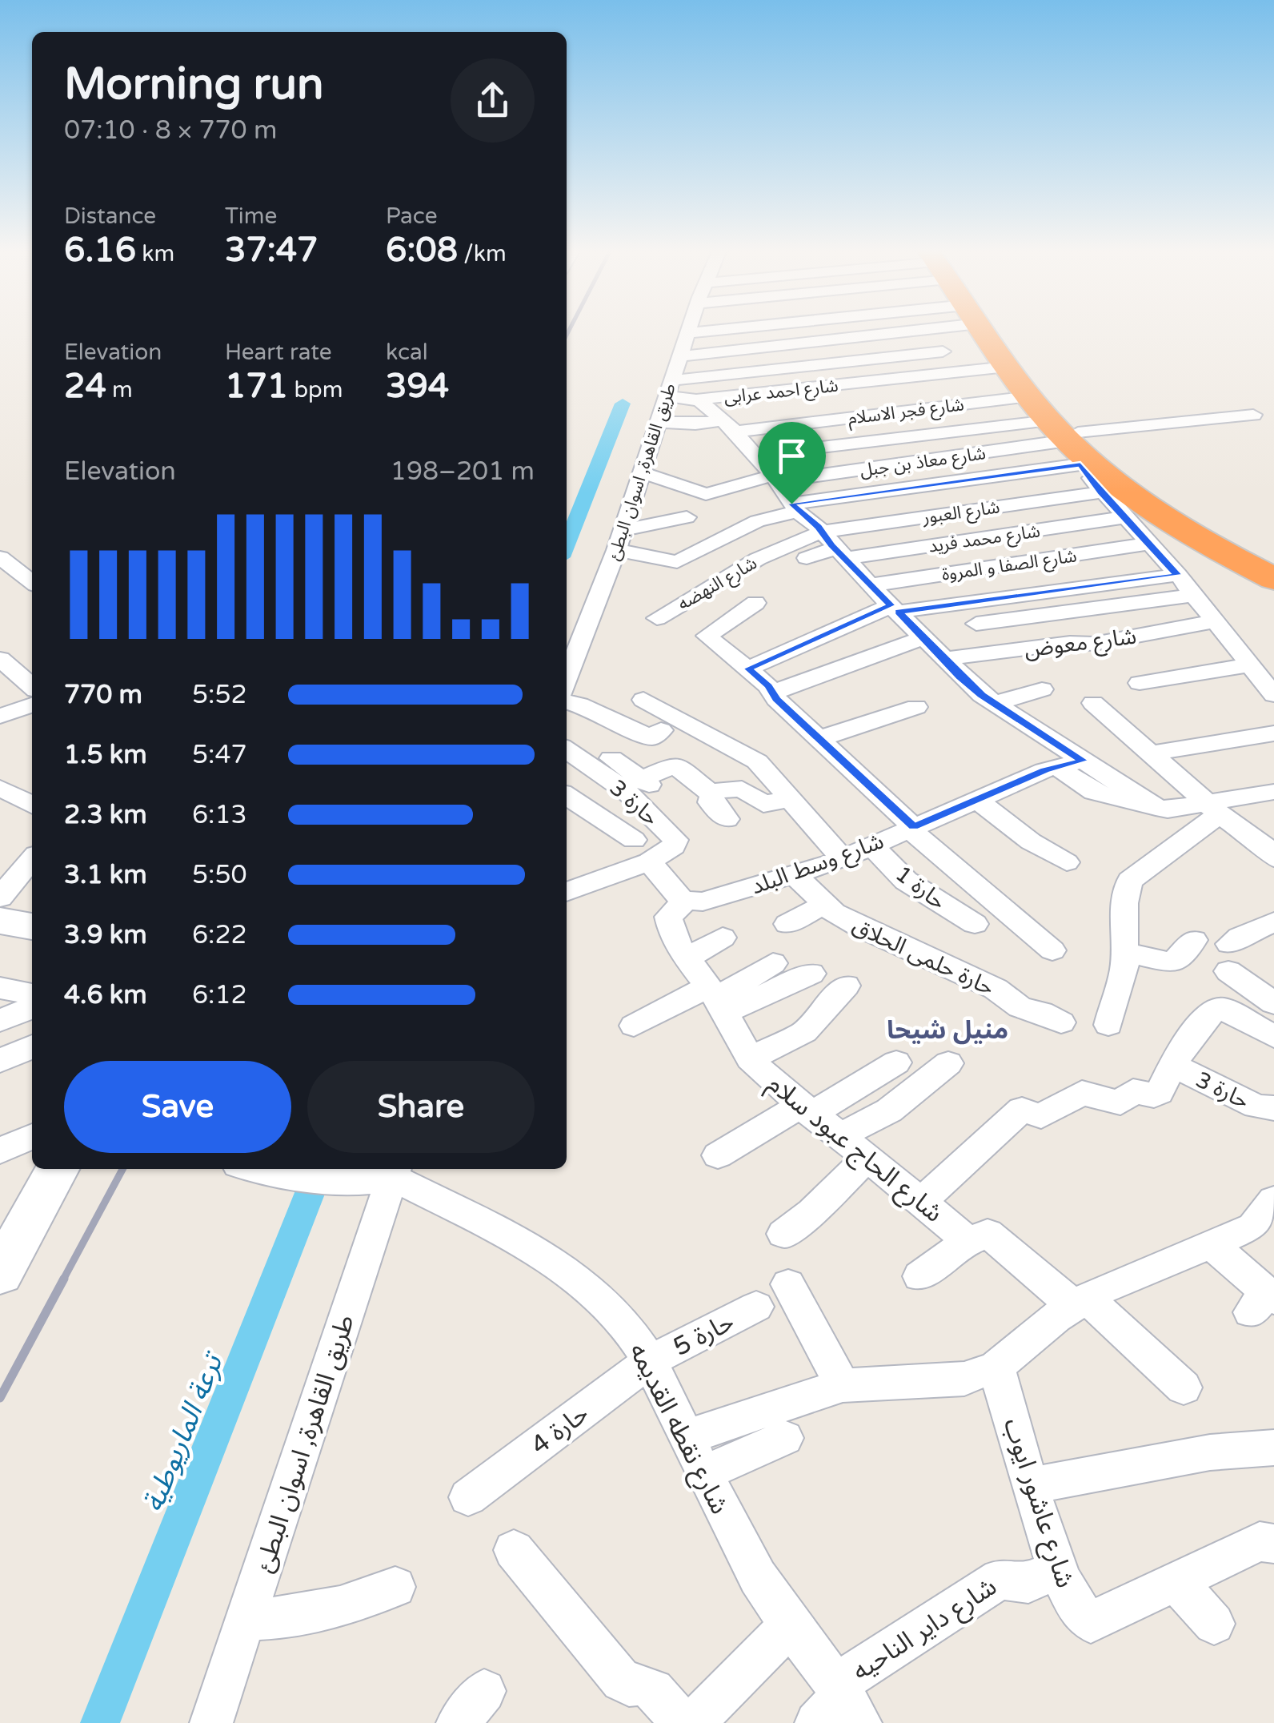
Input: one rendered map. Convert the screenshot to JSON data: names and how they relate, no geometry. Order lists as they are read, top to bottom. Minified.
{"streets":{"street":["شارع احمد عرابى","شارع فجر الاسلام","شارع معاذ بن جبل","طريق القاهرة, اسوان البطئ","شارع العبور","شارع محمد فريد","شارع الصفا و المروة","شارع النهضه","شارع معوض","حارة 3","شارع وسط البلد","حارة 1","حارة حلمى الحلاق","شارع الحاج عبود سلام","حارة 5","شارع نقطه القديمه","حارة 4","شارع عاشور ايوب","شارع داير الناحيه"]},"crossings":[["شارع احمد عرابى","شارع فجر الاسلام"],["طريق القاهرة, اسوان البطئ","شارع نقطه القديمه"],["شارع العبور","شارع محمد فريد"],["شارع العبور","شارع النهضه"],["شارع محمد فريد","شارع النهضه"],["شارع وسط البلد","حارة 1"],["شارع وسط البلد","حارة حلمى الحلاق"],["شارع وسط البلد","شارع الحاج عبود سلام"],["حارة 5","شارع نقطه القديمه"],["حارة 5","حارة 4"],["شارع نقطه القديمه","حارة 4"],["شارع نقطه القديمه","شارع داير الناحيه"],["شارع عاشور ايوب","شارع داير الناحيه"]],"districts":["منيل شيحا"],"water":["ترعة الماريوطية"],"page":{"heading":["Morning run","07:10 · 8 × 770 m"],"stats":[["Distance","6.16 km"],["Time","37:47"],["Pace","6:08 /km"],["Elevation","24 m"],["Heart rate","171 bpm"],["kcal","394"]],"chart":["Elevation","198–201 m"],"list":[{"name":"770 m","note":"5:52"},{"name":"1.5 km","note":"5:47"},{"name":"2.3 km","note":"6:13"},{"name":"3.1 km","note":"5:50"},{"name":"3.9 km","note":"6:22"},{"name":"4.6 km","note":"6:12"}],"buttons":["Save","Share"]}}
